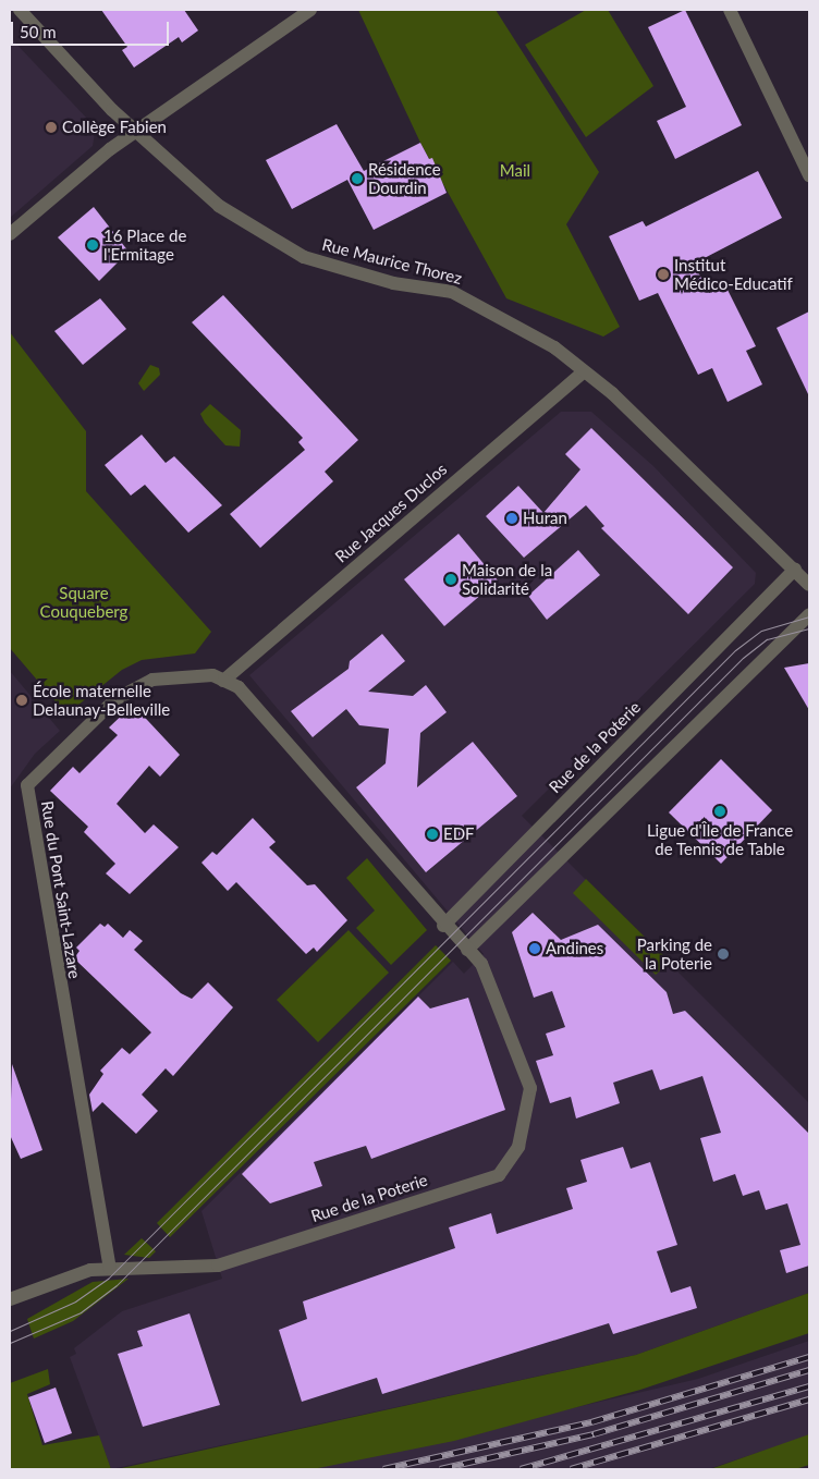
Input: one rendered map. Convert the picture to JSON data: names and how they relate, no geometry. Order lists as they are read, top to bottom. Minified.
{"streets":{"street":["Rue Maurice Thorez","Rue Jacques Duclos","Rue de la Poterie","Rue du Pont Saint-Lazare"]},"crossings":[["Rue Maurice Thorez","Rue Jacques Duclos"],["Rue Maurice Thorez","Rue de la Poterie"],["Rue Jacques Duclos","Rue du Pont Saint-Lazare"],["Rue de la Poterie","Rue du Pont Saint-Lazare"]],"parks":["Mail","Square Couqueberg"],"places":["Collège Fabien","Résidence Dourdin","16 Place de l'Ermitage","Institut Médico-Educatif","Huran","Maison de la Solidarité","École maternelle Delaunay-Belleville","Ligue d'Île de France de Tennis de Table","EDF","Andines","Parking de la Poterie"],"scale_bar":"50 m"}
